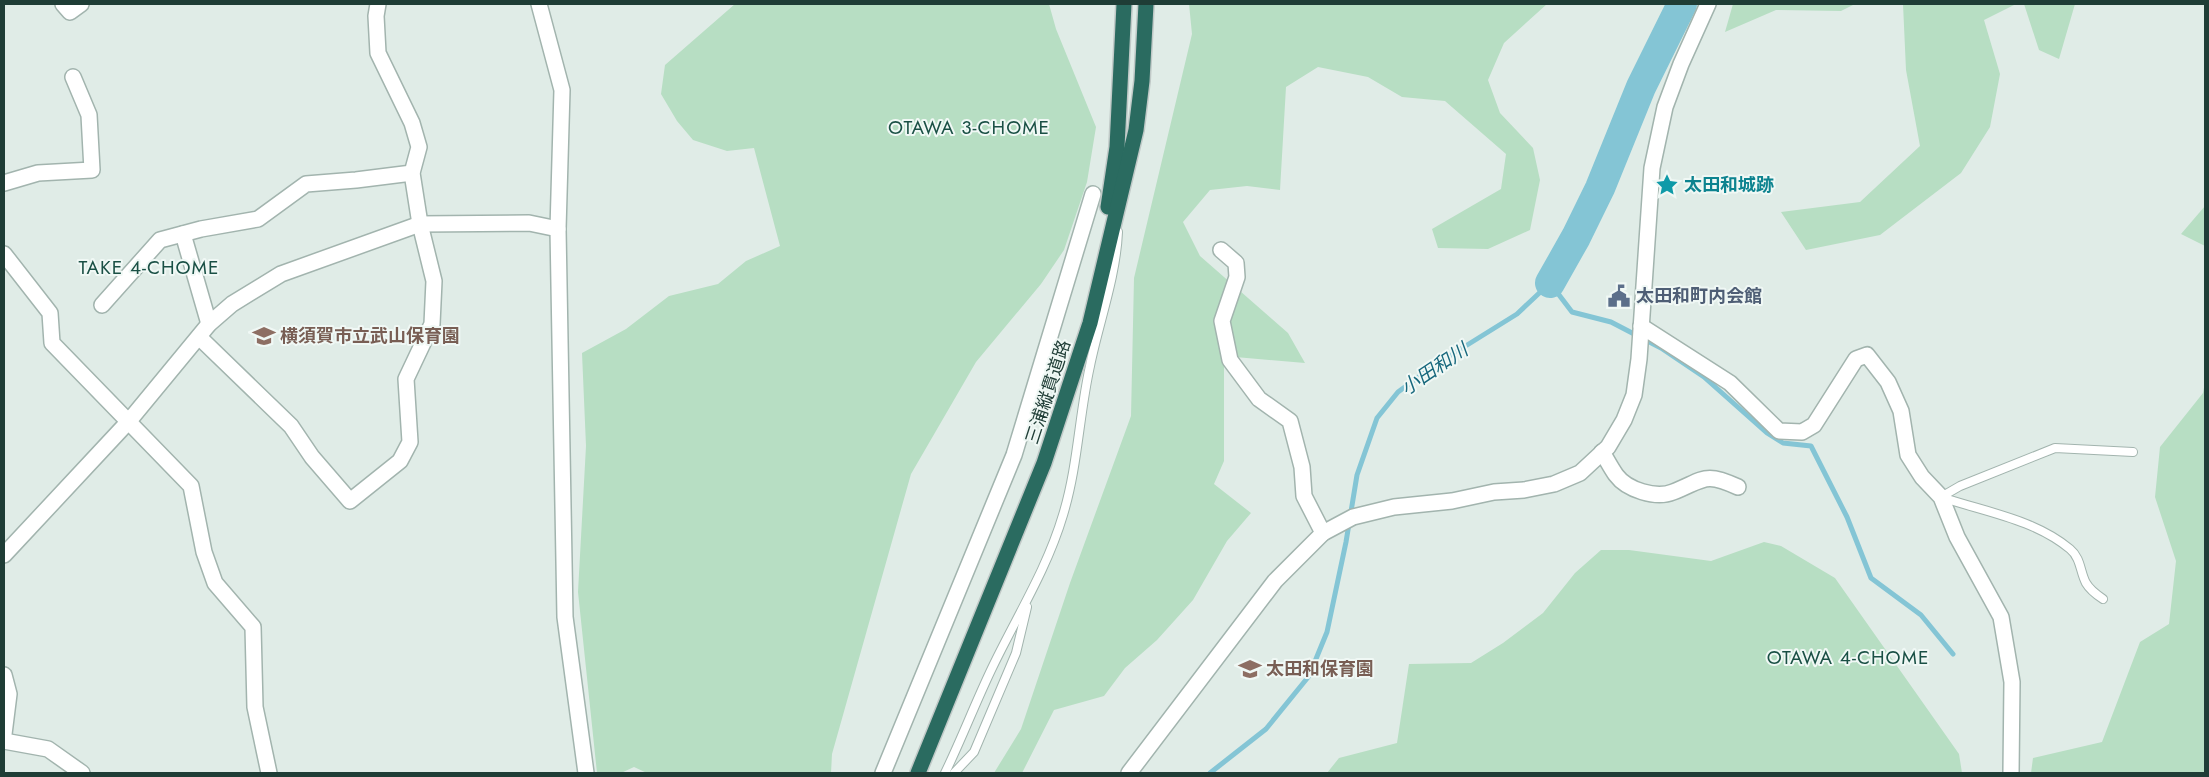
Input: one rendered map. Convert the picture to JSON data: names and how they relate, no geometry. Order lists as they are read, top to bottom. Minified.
{"streets":{"highway":["三浦縦貫道路"]},"districts":["OTAWA 3-CHOME","TAKE 4-CHOME","OTAWA 4-CHOME"],"water":["小田和川"],"places":{"place":["太田和城跡"],"public building":["太田和町内会館"],"school or university":["横須賀市立武山保育園","太田和保育園"]}}
